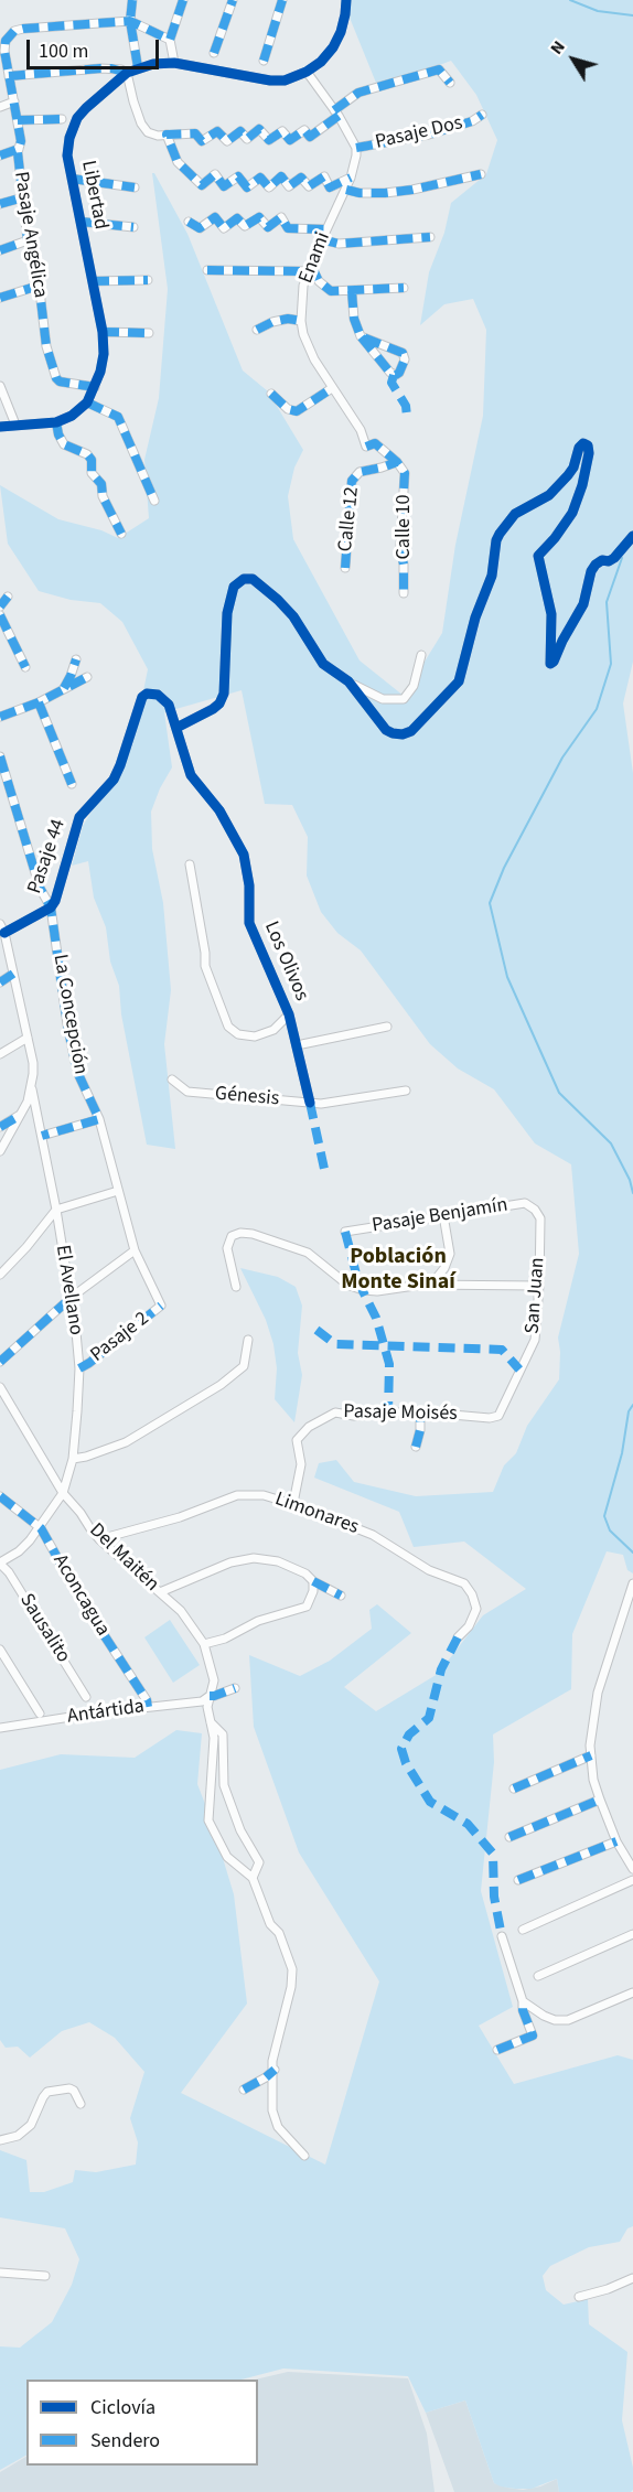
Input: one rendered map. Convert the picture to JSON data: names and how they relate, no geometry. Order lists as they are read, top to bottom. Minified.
{"streets":{"street":["Pasaje Dos","Libertad","Pasaje Angélica","Enami","Calle 12","Calle 10","Pasaje 44","Los Olivos","La Concepción","Génesis","Pasaje Benjamín","El Avellano","San Juan","Pasaje 2","Pasaje Moisés","Limonares","Del Maitén","Aconcagua","Sausalito","Antártida"]},"crossings":[["Pasaje Dos","Enami"],["Libertad","Pasaje Angélica"],["Enami","Calle 12"],["Enami","Calle 10"],["Calle 12","Calle 10"],["Pasaje 44","Los Olivos"],["Pasaje 44","La Concepción"],["Pasaje 44","El Avellano"],["Los Olivos","Génesis"],["La Concepción","Pasaje 2"],["Pasaje Benjamín","San Juan"],["El Avellano","Pasaje 2"],["El Avellano","Del Maitén"],["El Avellano","Aconcagua"],["El Avellano","Sausalito"],["San Juan","Pasaje Moisés"],["Pasaje Moisés","Limonares"],["Limonares","Del Maitén"],["Del Maitén","Antártida"],["Aconcagua","Antártida"]],"districts":["Población Monte Sinaí"],"legend":["Ciclovía","Sendero"],"scale_bar":"100 m","north":"top left"}
